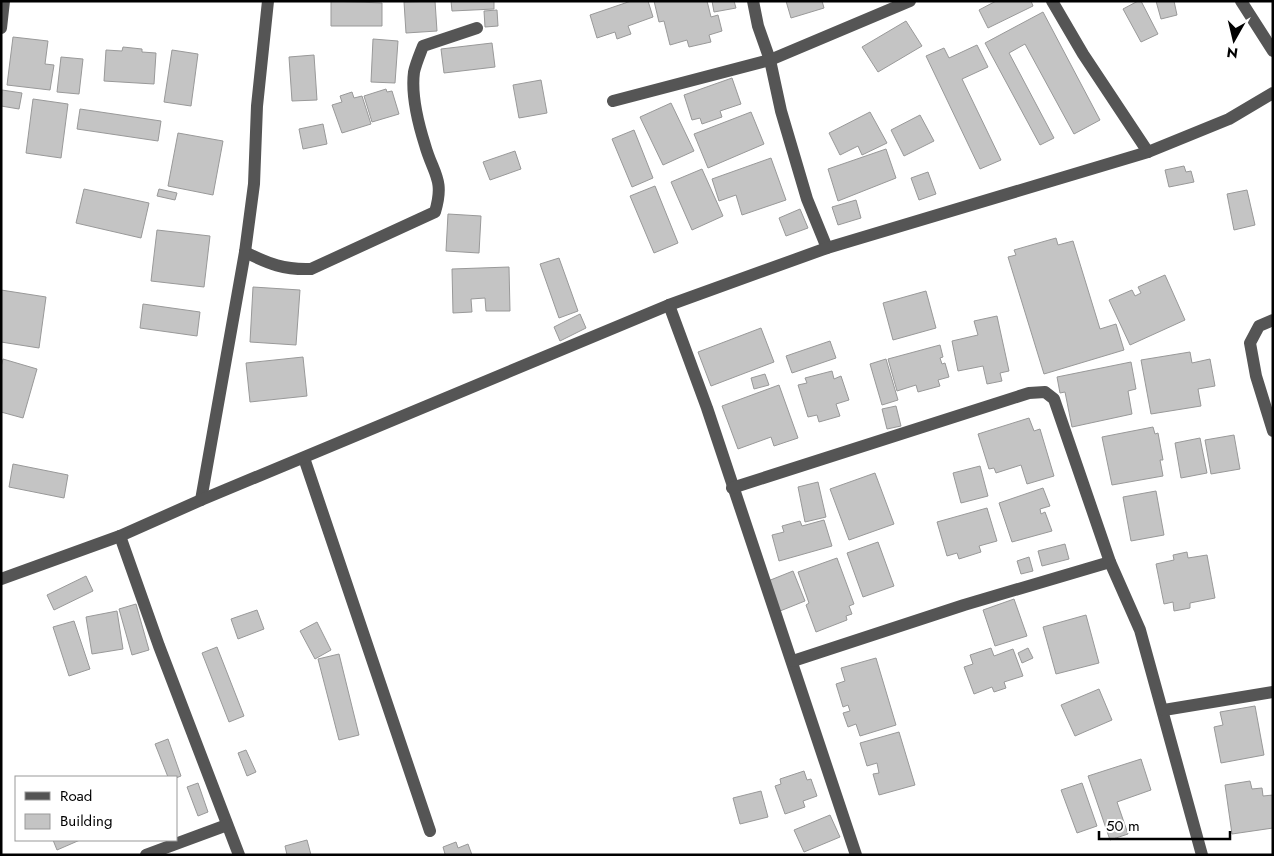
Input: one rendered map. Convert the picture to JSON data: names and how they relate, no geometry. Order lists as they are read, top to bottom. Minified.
{"legend":["Road","Building"],"scale_bar":"50 m","north":"bottom"}
